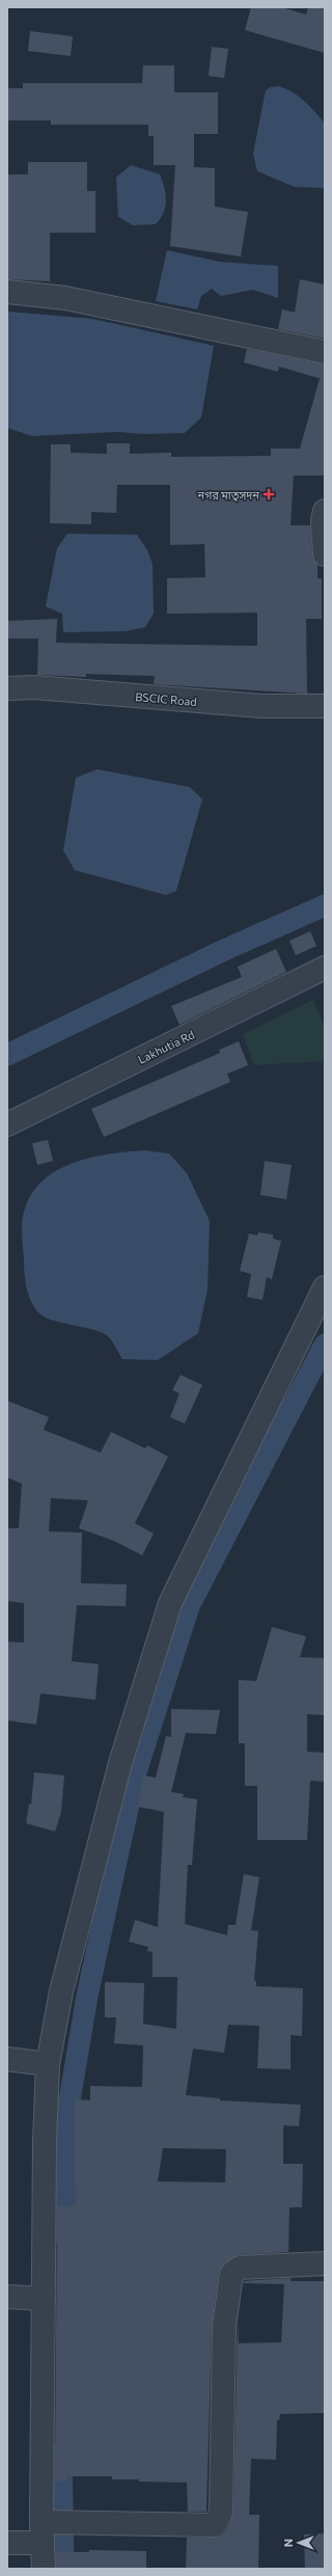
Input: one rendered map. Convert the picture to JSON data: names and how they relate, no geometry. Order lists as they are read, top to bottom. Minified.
{"streets":{"street":["BSCIC Road","Lakhutia Rd"]},"places":{"health":["নগর মাতৃসদন"]},"north":"left"}
